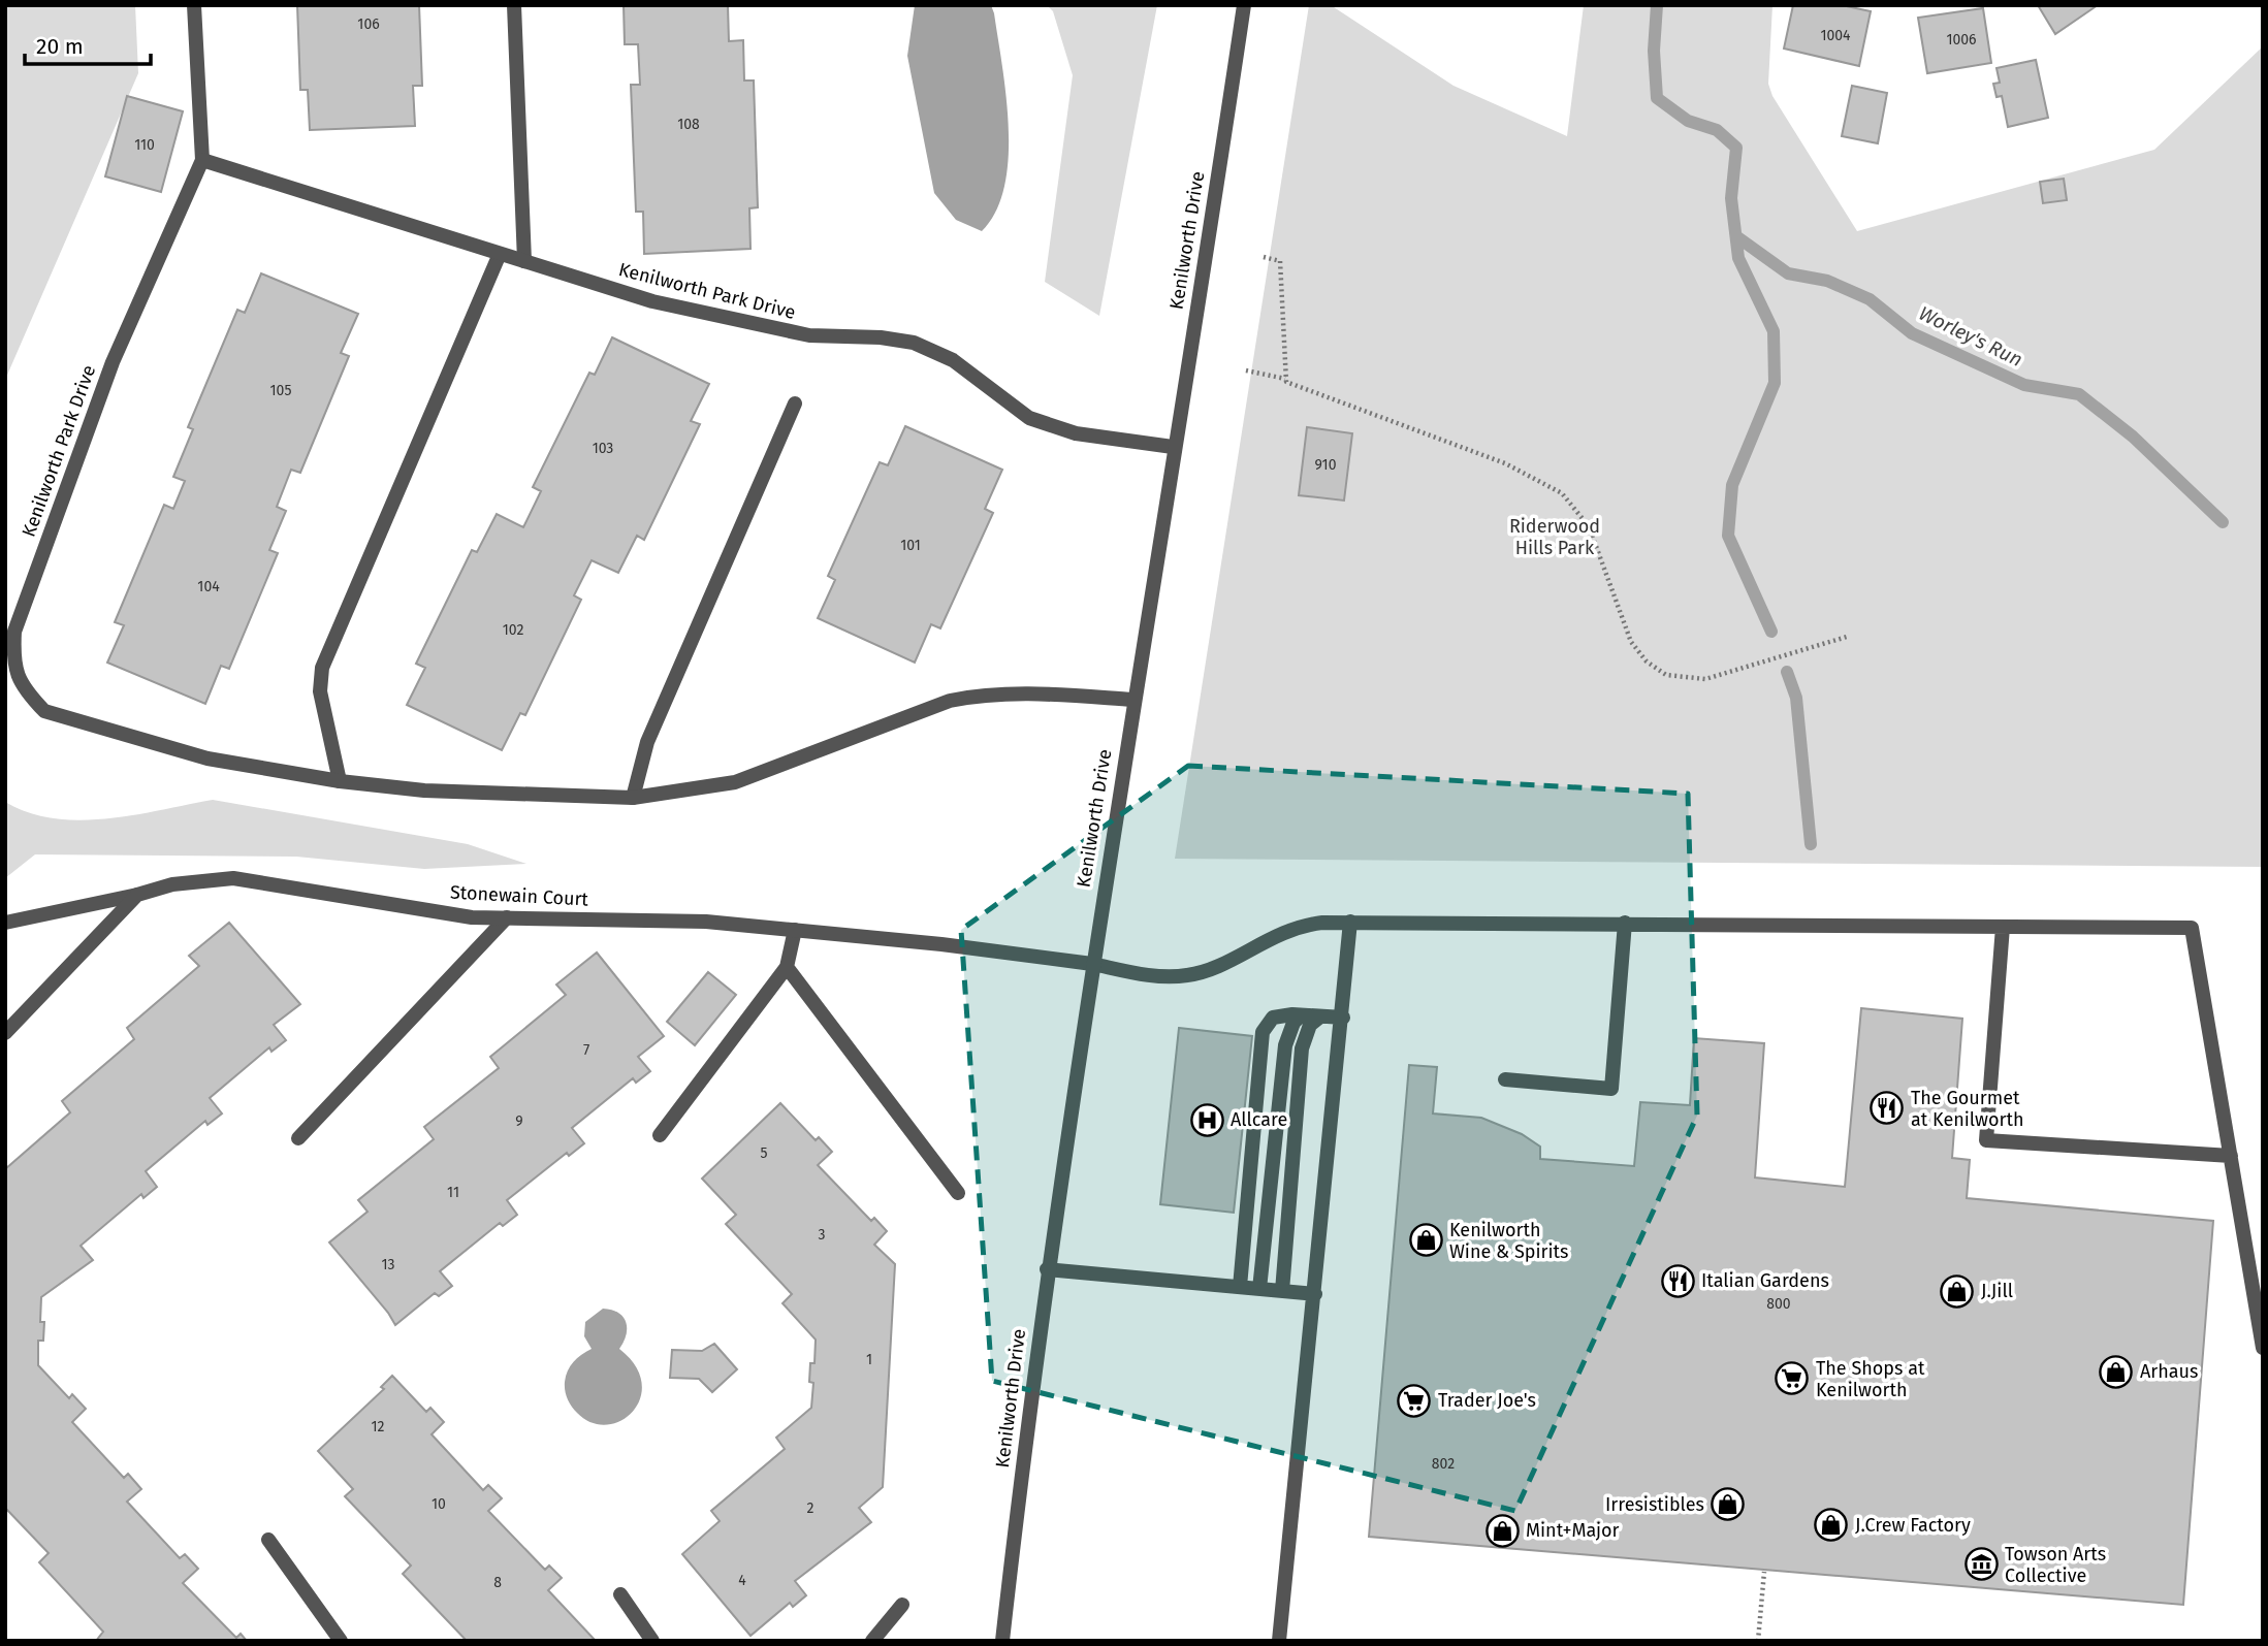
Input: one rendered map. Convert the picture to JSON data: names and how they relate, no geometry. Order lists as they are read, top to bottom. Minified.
{"streets":{"street":["Kenilworth Drive","Kenilworth Park Drive","Stonewain Court"]},"crossings":[["Kenilworth Drive","Kenilworth Park Drive"],["Kenilworth Drive","Stonewain Court"]],"water":["Worley's Run"],"parks":["Riderwood Hills Park"],"places":{"restaurant":["The Gourmet at Kenilworth","Italian Gardens"],"hospital":["Allcare"],"shop":["Kenilworth Wine & Spirits","J.Jill","Arhaus","Irresistibles","J.Crew Factory","Mint+Major"],"supermarket":["The Shops at Kenilworth","Trader Joe's"],"museum":["Towson Arts Collective"]},"house_numbers":["106","1004","1006","108","110","105","103","910","101","104","102","7","9","5","11","3","13","800","1","12","802","10","2","4","8"],"scale_bar":"20 m"}
